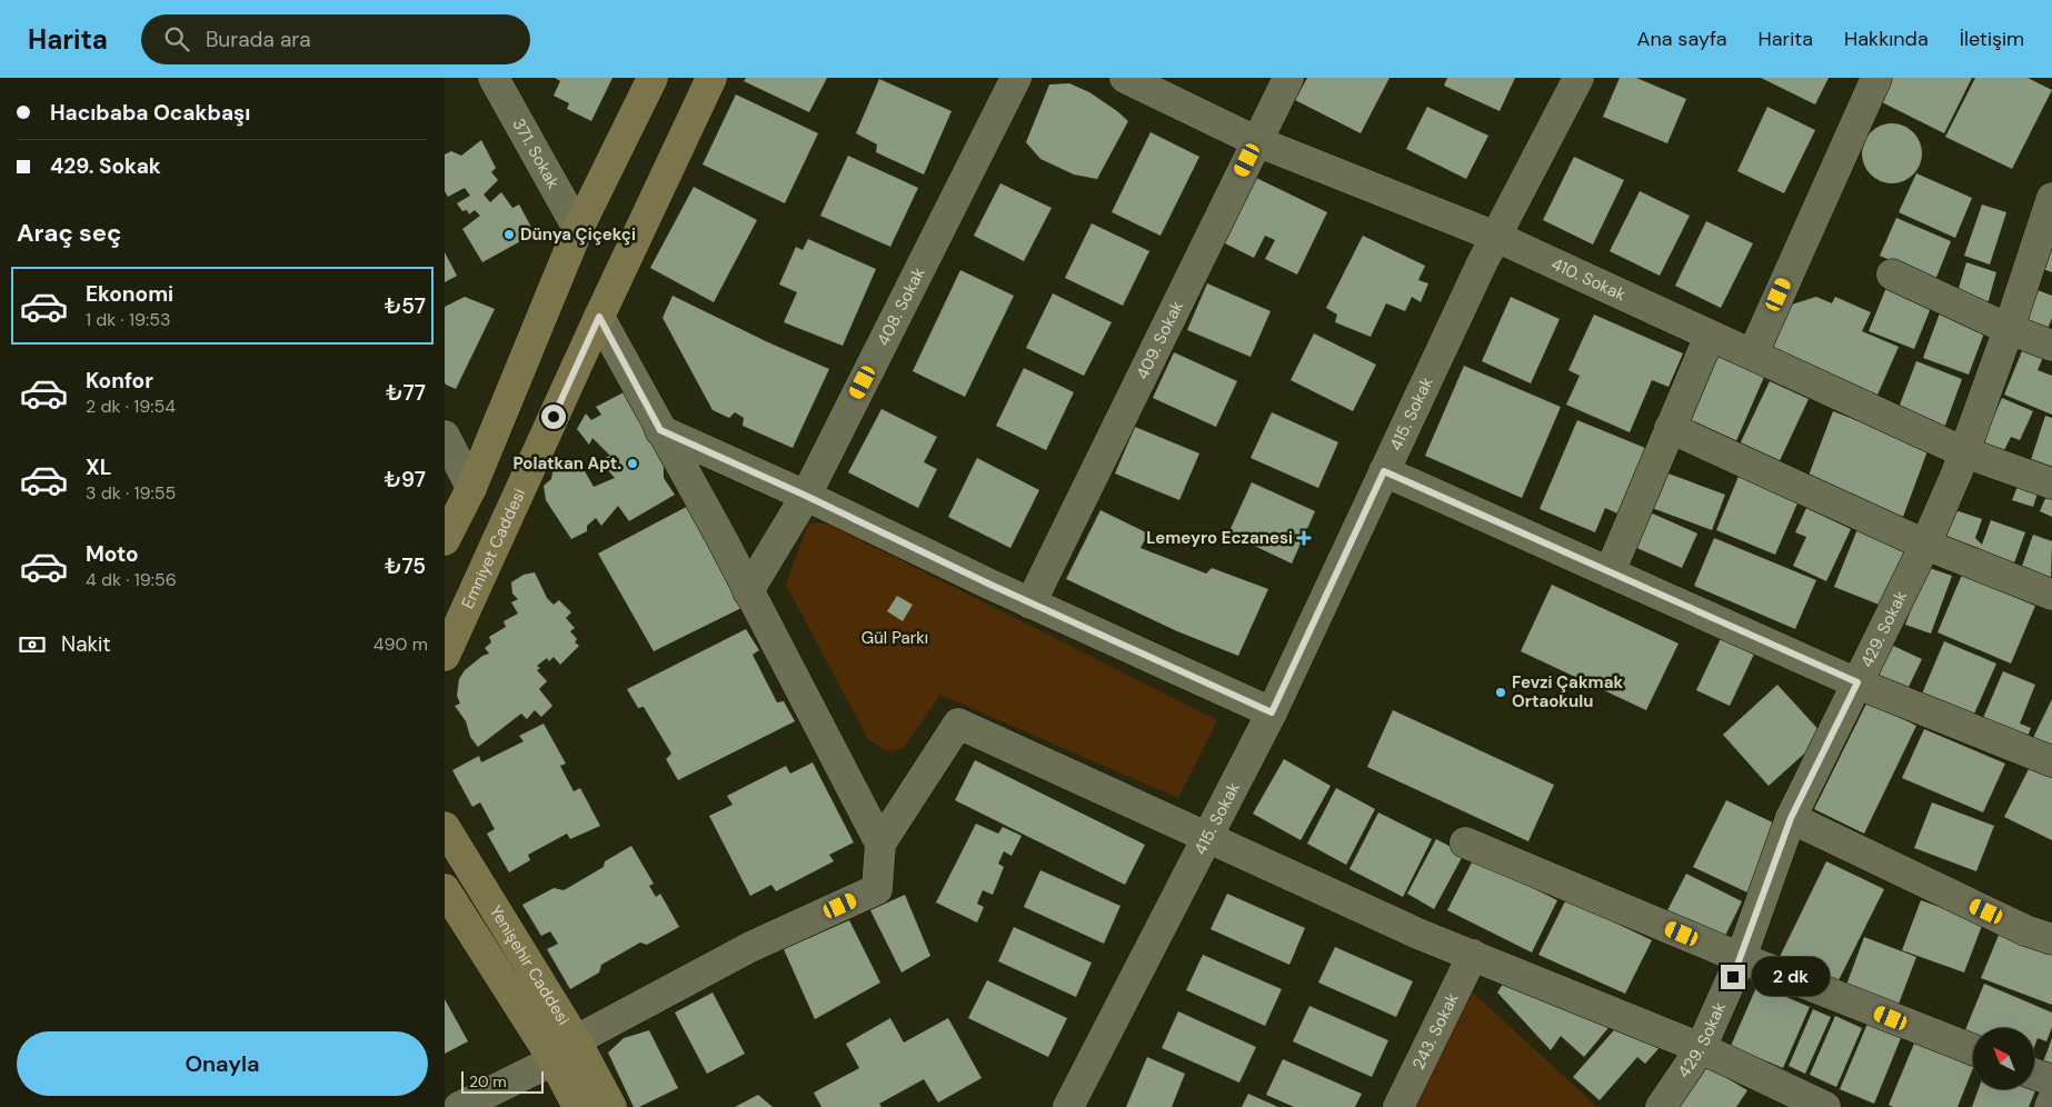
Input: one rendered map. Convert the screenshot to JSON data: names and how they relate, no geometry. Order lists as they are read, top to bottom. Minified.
{"streets":{"main road":["Emniyet Caddesi","Yenişehir Caddesi"],"street":["371. Sokak","410. Sokak","408. Sokak","409. Sokak","415. Sokak","429. Sokak","243. Sokak"]},"crossings":[["410. Sokak","409. Sokak"],["410. Sokak","415. Sokak"],["410. Sokak","429. Sokak"]],"parks":["Gül Parkı"],"places":{"other":["Dünya Çiçekçi","Polatkan Apt.","Fevzi Çakmak Ortaokulu"],"health":["Lemeyro Eczanesi"]},"scale_bar":"20 m","north":"top left","page":{"header":"Harita","search":"Burada ara","nav":["Ana sayfa","Harita","Hakkında","İletişim"],"banner":["Hacıbaba Ocakbaşı","429. Sokak"],"heading":"Araç seç","list":[{"name":"Ekonomi","note":"1 dk · 19:53","value":"₺57"},{"name":"Konfor","note":"2 dk · 19:54","value":"₺77"},{"name":"XL","note":"3 dk · 19:55","value":"₺97"},{"name":"Moto","note":"4 dk · 19:56","value":"₺75"}],"pay":["Nakit","490 m"],"bubble":"2 dk","buttons":"Onayla","scale":"20 m"}}
